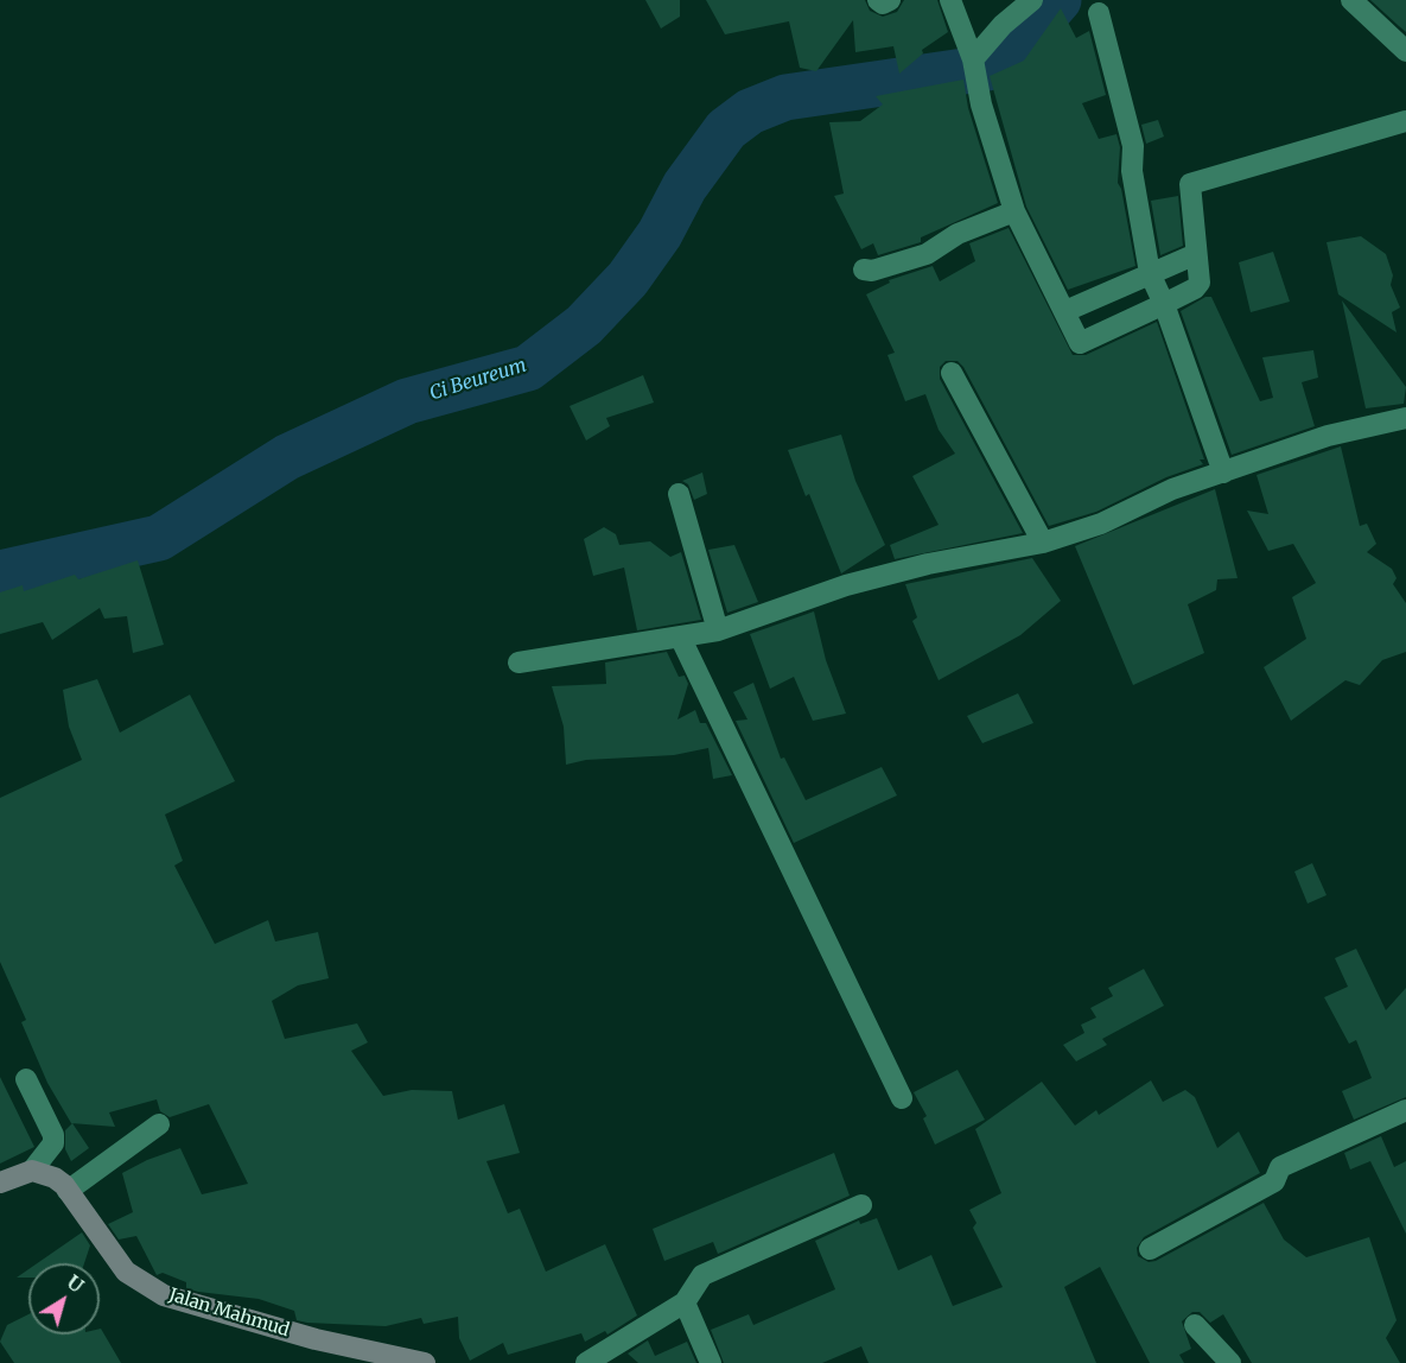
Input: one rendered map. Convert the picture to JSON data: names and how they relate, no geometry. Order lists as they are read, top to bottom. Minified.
{"streets":{"street":["Jalan Mahmud"]},"water":["Ci Beureum"],"north":"top right"}
